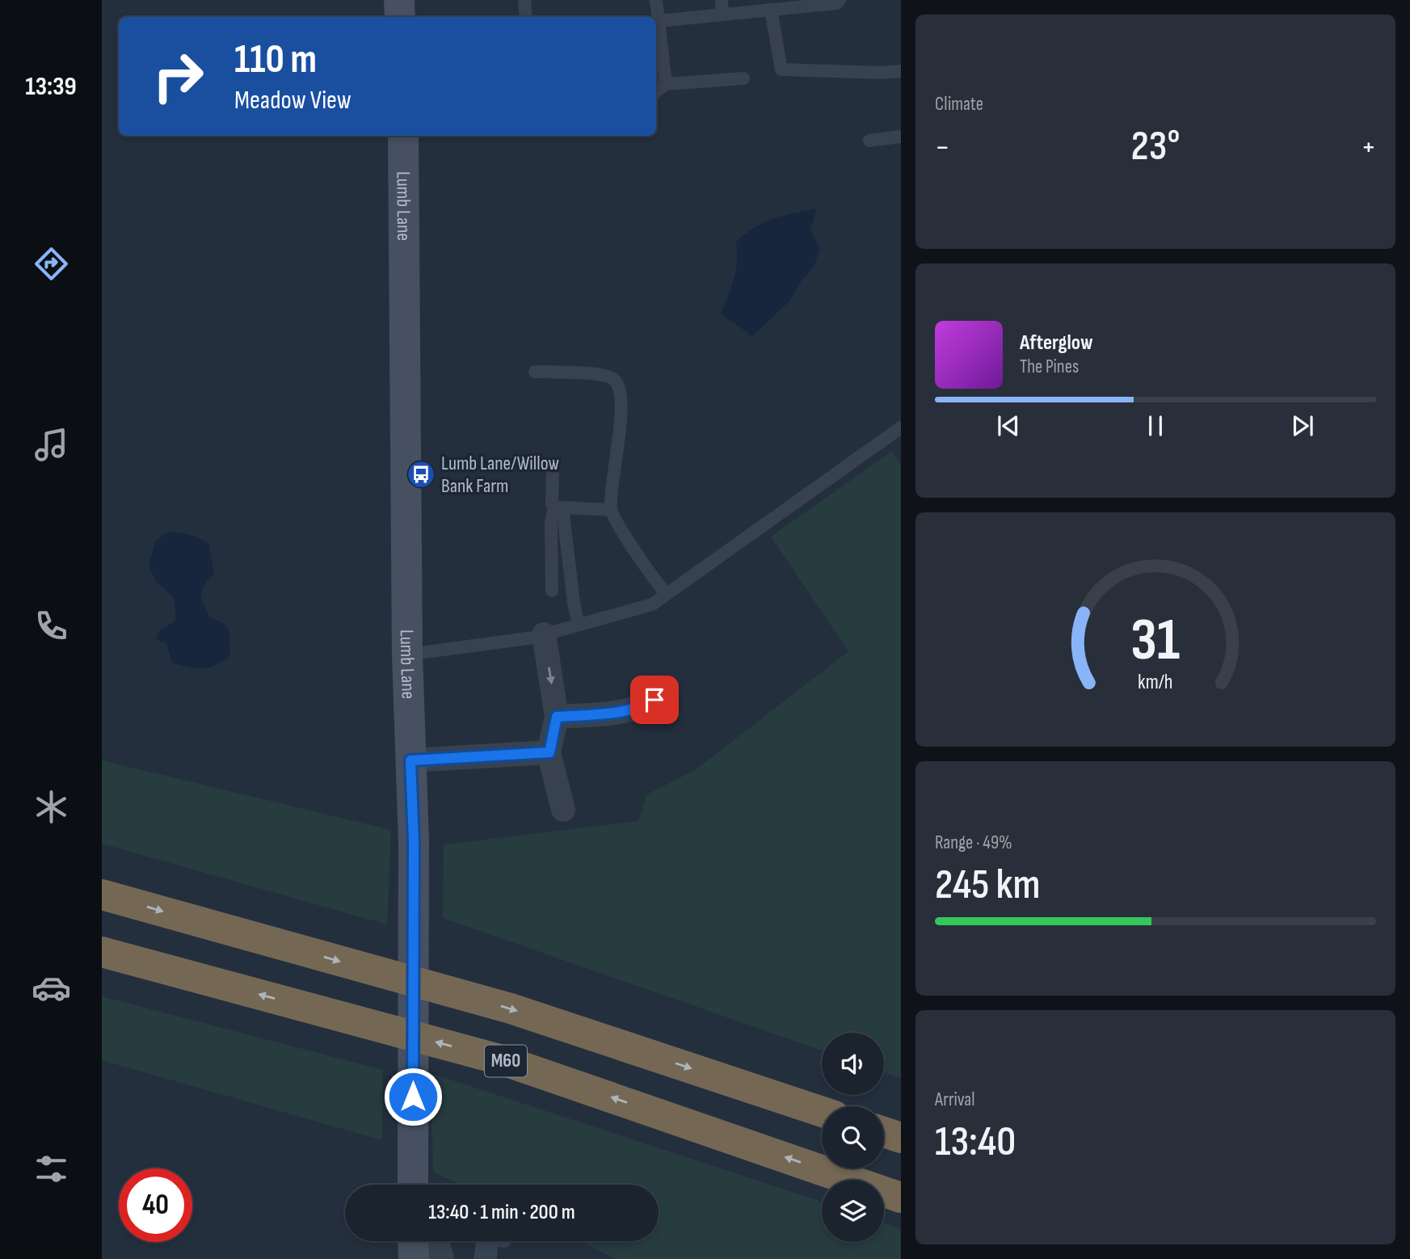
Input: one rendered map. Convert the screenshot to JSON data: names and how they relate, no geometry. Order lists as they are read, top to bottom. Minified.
{"streets":{"highway":["M60"],"street":["Lumb Lane"]},"places":{"bus stop":["Lumb Lane/Willow Bank Farm"]},"page":{"tabs":"13:39","tile":["Climate",["Range · 49%","245 km"],["Arrival","13:40"]],"turn":["110 m","Meadow View"],"heat":["−","23°","+"],"song":["Afterglow","The Pines"],"limit":"40","trip":"13:40 · 1 min · 200 m","gauge":["31","km/h"]}}
